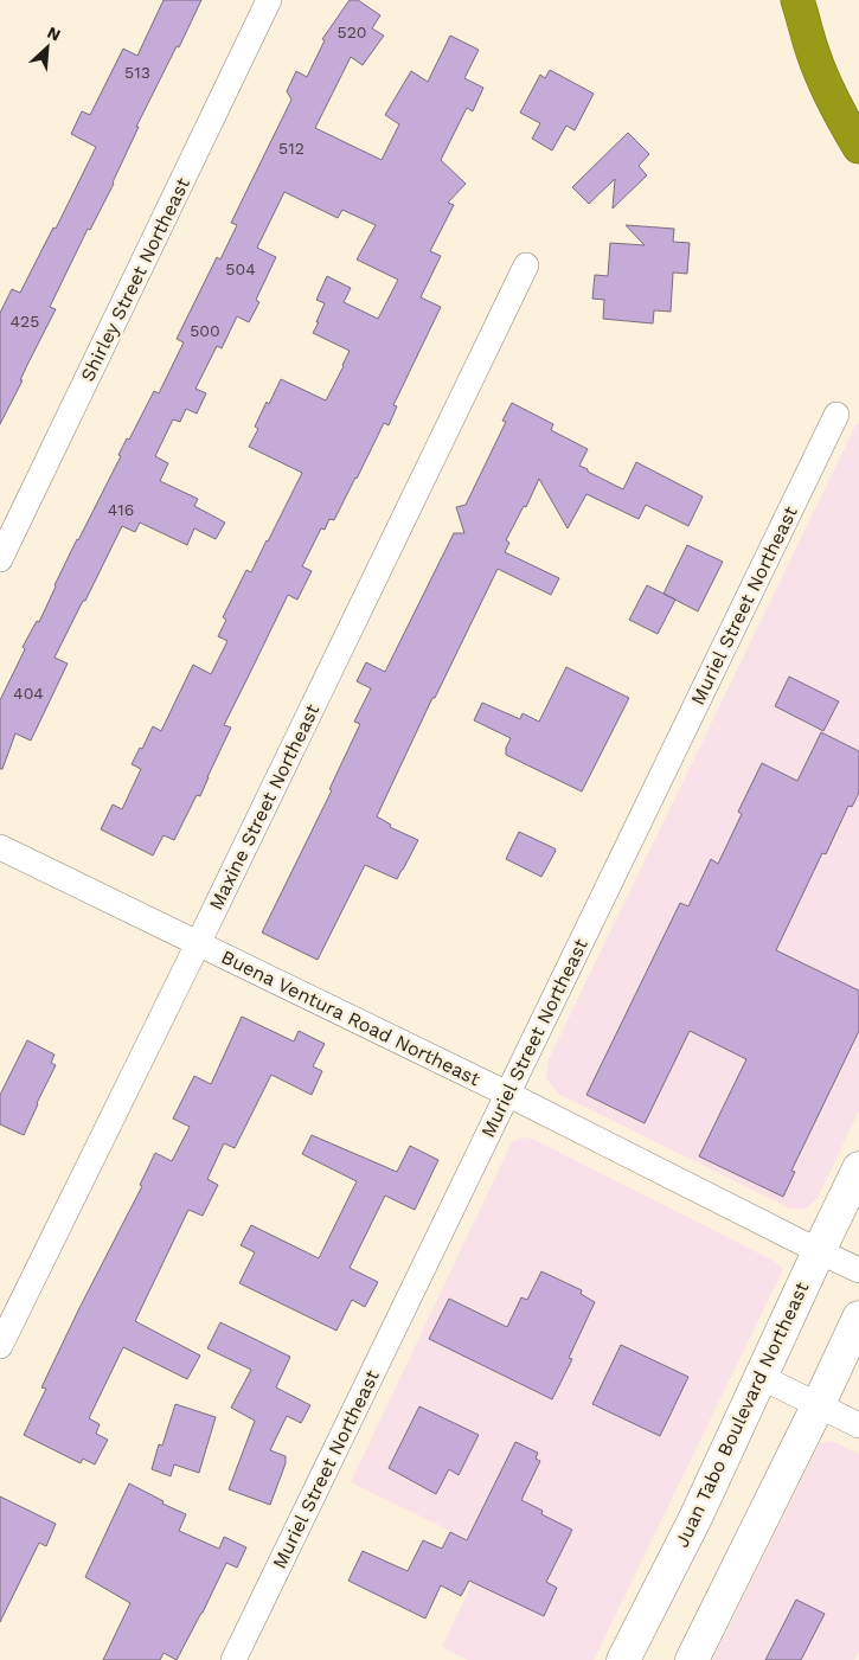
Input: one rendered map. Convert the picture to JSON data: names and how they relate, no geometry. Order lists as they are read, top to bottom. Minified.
{"streets":{"main road":["Juan Tabo Boulevard Northeast"],"street":["Shirley Street Northeast","Muriel Street Northeast","Maxine Street Northeast","Buena Ventura Road Northeast"]},"crossings":[["Muriel Street Northeast","Buena Ventura Road Northeast"],["Maxine Street Northeast","Buena Ventura Road Northeast"],["Buena Ventura Road Northeast","Juan Tabo Boulevard Northeast"]],"house_numbers":["520","513","512","504","425","500","416","404"],"north":"top right"}
